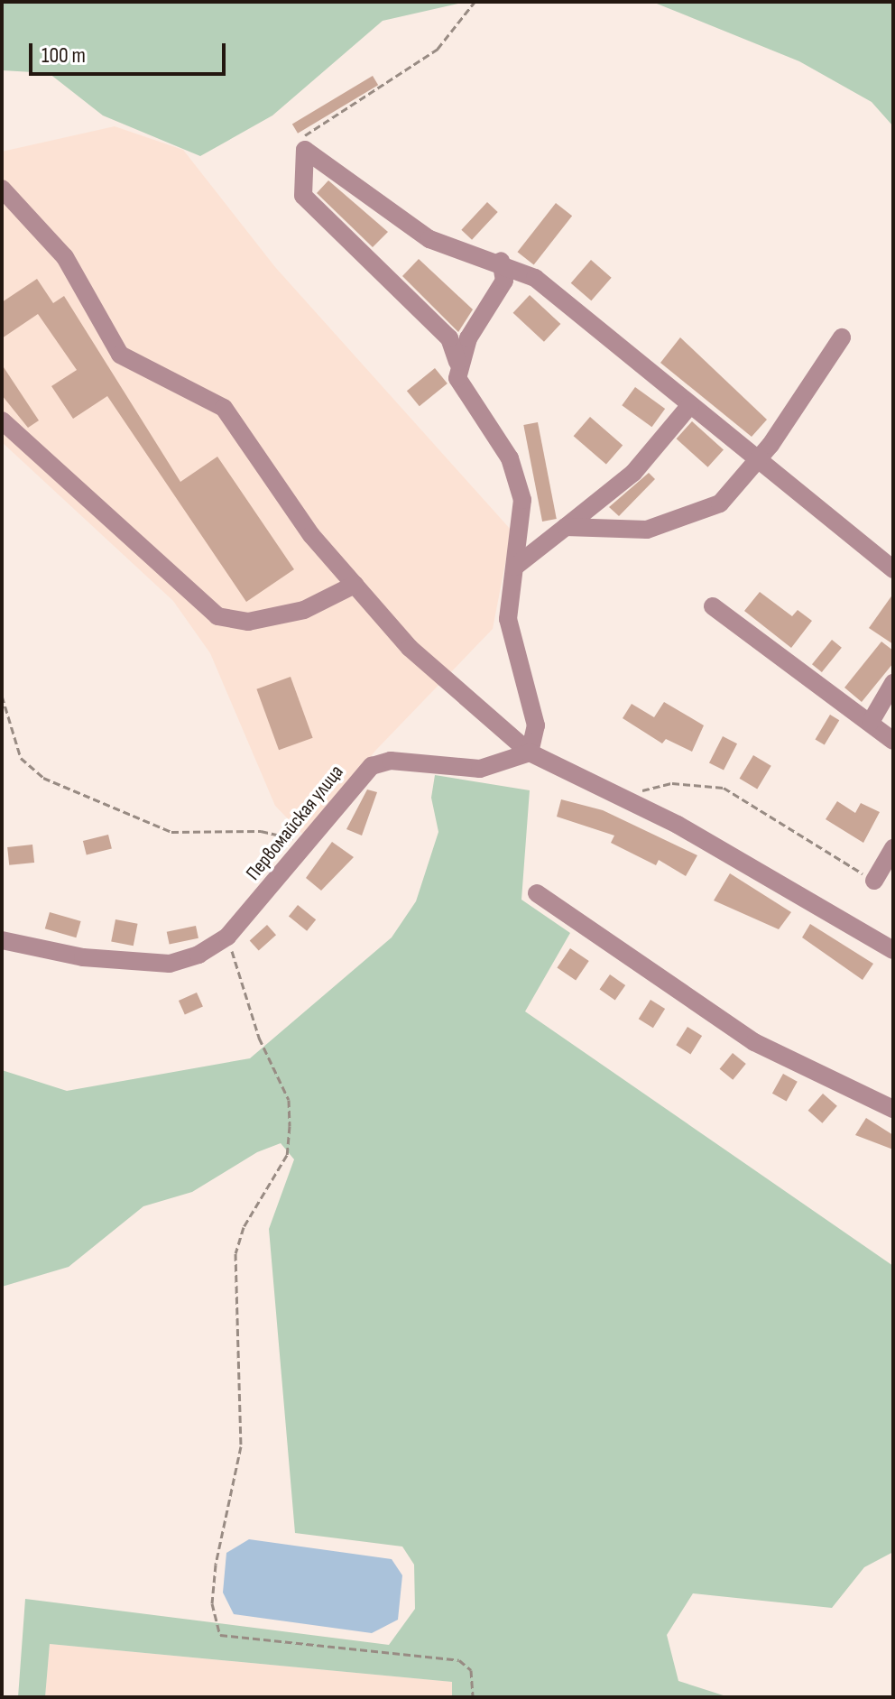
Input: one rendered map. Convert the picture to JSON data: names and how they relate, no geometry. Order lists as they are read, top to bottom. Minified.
{"streets":{"street":["Первомайская улица"]},"scale_bar":"100 m"}
